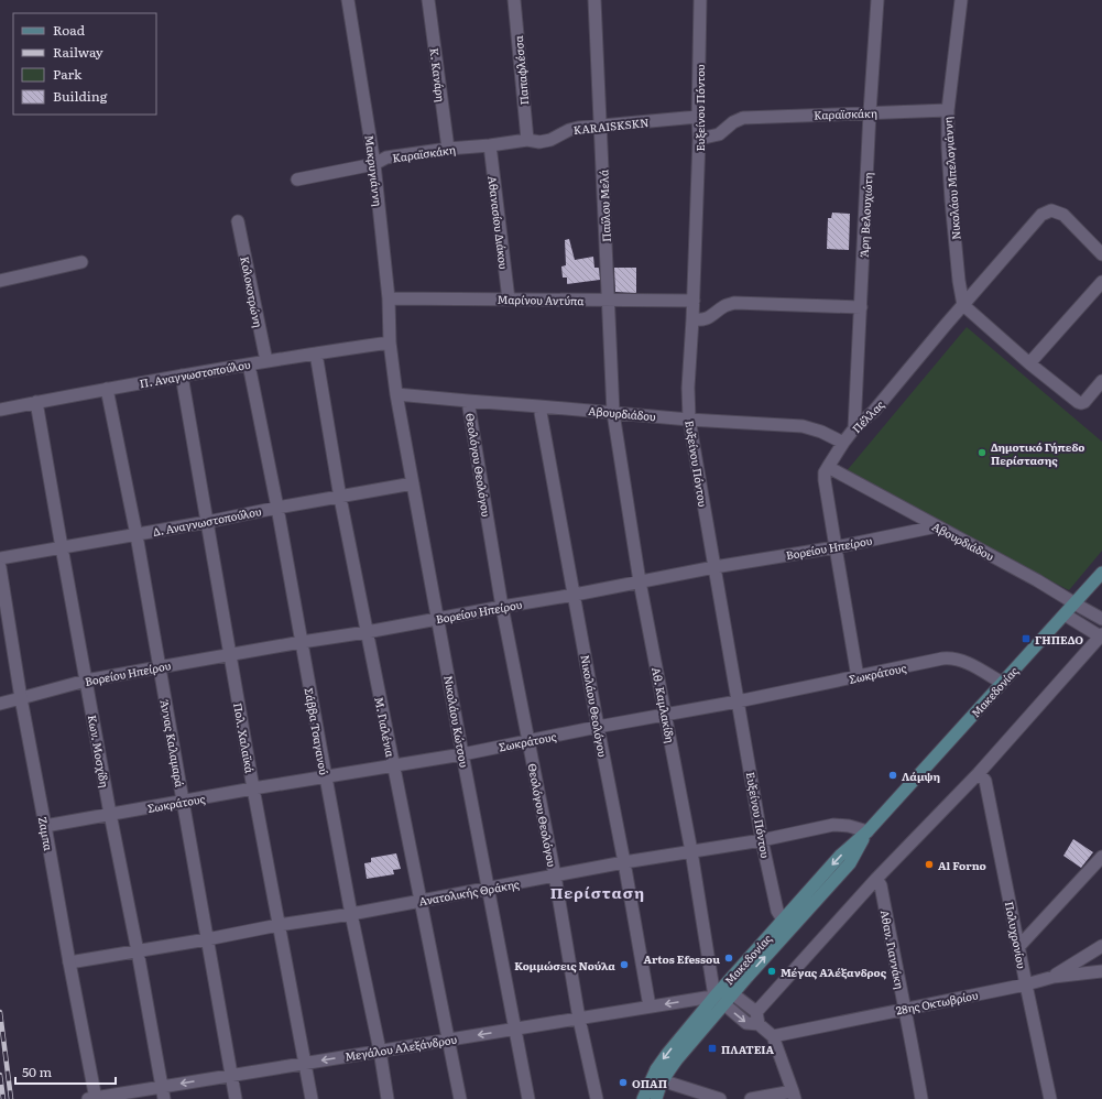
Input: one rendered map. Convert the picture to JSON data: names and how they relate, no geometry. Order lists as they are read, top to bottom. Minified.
{"streets":{"main road":["Μακεδονίας"],"street":["Παπαφλέσσα","Κ. Κανάρη","Ευξείνου Πόντου","Καραϊσκάκη","KARAISKSKN","Μακρυγιάννη","Νικολάου Μπελογιάννη","Παύλου Μελά","Άρη Βελουχιώτη","Αθανασίου Διάκου","Κολοκοτρώνη","Μαρίνου Αντύπα","Π. Αναγνωστοπούλου","Αβουρδιάδου","Πέλλας","Θεολόγου Θεολόγου","Δ. Αναγνωστοπούλου","Βορείου Ηπείρου","Σωκράτους","Αθ. Καμλακίδη","Νικολάου Θεολόγου","Νικολάου Κώτσου","Μ. Γιαλένια","Σάββα Τσαγανού","Πολ. Χαλαϊκά","Άννας Καλαμαρά","Κων. Μοσχίδη","Ζαμπα","Ανατολικής Θράκης","Πολυχρονίου","Αθαν. Γιαννάκη","28ης Οκτωβρίου","Μεγάλου Αλεξάνδρου"]},"crossings":[["Παπαφλέσσα","Καραϊσκάκη"],["Παπαφλέσσα","KARAISKSKN"],["Κ. Κανάρη","Καραϊσκάκη"],["Ευξείνου Πόντου","Καραϊσκάκη"],["Ευξείνου Πόντου","KARAISKSKN"],["Ευξείνου Πόντου","Μαρίνου Αντύπα"],["Ευξείνου Πόντου","Αβουρδιάδου"],["Ευξείνου Πόντου","Βορείου Ηπείρου"],["Ευξείνου Πόντου","Σωκράτους"],["Ευξείνου Πόντου","Μακεδονίας"],["Ευξείνου Πόντου","Ανατολικής Θράκης"],["Καραϊσκάκη","KARAISKSKN"],["Καραϊσκάκη","Μακρυγιάννη"],["Καραϊσκάκη","Νικολάου Μπελογιάννη"],["Καραϊσκάκη","Άρη Βελουχιώτη"],["Καραϊσκάκη","Αθανασίου Διάκου"],["KARAISKSKN","Παύλου Μελά"],["Μακρυγιάννη","Μαρίνου Αντύπα"],["Μακρυγιάννη","Π. Αναγνωστοπούλου"],["Μακρυγιάννη","Νικολάου Κώτσου"],["Νικολάου Μπελογιάννη","Πέλλας"],["Παύλου Μελά","Μαρίνου Αντύπα"],["Παύλου Μελά","Αβουρδιάδου"],["Παύλου Μελά","Αθ. Καμλακίδη"],["Άρη Βελουχιώτη","Πέλλας"],["Αθανασίου Διάκου","Μαρίνου Αντύπα"],["Κολοκοτρώνη","Π. Αναγνωστοπούλου"],["Π. Αναγνωστοπούλου","Νικολάου Κώτσου"],["Π. Αναγνωστοπούλου","Μ. Γιαλένια"],["Π. Αναγνωστοπούλου","Σάββα Τσαγανού"],["Π. Αναγνωστοπούλου","Πολ. Χαλαϊκά"],["Π. Αναγνωστοπούλου","Άννας Καλαμαρά"],["Π. Αναγνωστοπούλου","Κων. Μοσχίδη"],["Αβουρδιάδου","Πέλλας"],["Αβουρδιάδου","Θεολόγου Θεολόγου"],["Αβουρδιάδου","Βορείου Ηπείρου"],["Αβουρδιάδου","Μακεδονίας"],["Αβουρδιάδου","Αθ. Καμλακίδη"],["Αβουρδιάδου","Νικολάου Θεολόγου"],["Αβουρδιάδου","Νικολάου Κώτσου"],["Πέλλας","Βορείου Ηπείρου"],["Πέλλας","Σωκράτους"],["Θεολόγου Θεολόγου","Βορείου Ηπείρου"],["Θεολόγου Θεολόγου","Σωκράτους"],["Θεολόγου Θεολόγου","Ανατολικής Θράκης"],["Θεολόγου Θεολόγου","Μεγάλου Αλεξάνδρου"],["Δ. Αναγνωστοπούλου","Νικολάου Κώτσου"],["Δ. Αναγνωστοπούλου","Μ. Γιαλένια"],["Δ. Αναγνωστοπούλου","Σάββα Τσαγανού"],["Δ. Αναγνωστοπούλου","Πολ. Χαλαϊκά"],["Δ. Αναγνωστοπούλου","Άννας Καλαμαρά"],["Δ. Αναγνωστοπούλου","Κων. Μοσχίδη"],["Βορείου Ηπείρου","Αθ. Καμλακίδη"],["Βορείου Ηπείρου","Νικολάου Θεολόγου"],["Βορείου Ηπείρου","Νικολάου Κώτσου"],["Βορείου Ηπείρου","Μ. Γιαλένια"],["Βορείου Ηπείρου","Σάββα Τσαγανού"],["Βορείου Ηπείρου","Πολ. Χαλαϊκά"],["Βορείου Ηπείρου","Άννας Καλαμαρά"],["Βορείου Ηπείρου","Κων. Μοσχίδη"],["Βορείου Ηπείρου","Ζαμπα"],["Σωκράτους","Μακεδονίας"],["Σωκράτους","Αθ. Καμλακίδη"],["Σωκράτους","Νικολάου Θεολόγου"],["Σωκράτους","Νικολάου Κώτσου"],["Σωκράτους","Μ. Γιαλένια"],["Σωκράτους","Σάββα Τσαγανού"],["Σωκράτους","Πολ. Χαλαϊκά"],["Σωκράτους","Άννας Καλαμαρά"],["Σωκράτους","Κων. Μοσχίδη"],["Σωκράτους","Ζαμπα"],["Μακεδονίας","Αθ. Καμλακίδη"],["Μακεδονίας","Ανατολικής Θράκης"],["Μακεδονίας","Μεγάλου Αλεξάνδρου"],["Αθ. Καμλακίδη","Ανατολικής Θράκης"],["Αθ. Καμλακίδη","Μεγάλου Αλεξάνδρου"],["Νικολάου Θεολόγου","Ανατολικής Θράκης"],["Νικολάου Θεολόγου","Μεγάλου Αλεξάνδρου"],["Νικολάου Κώτσου","Ανατολικής Θράκης"],["Νικολάου Κώτσου","Μεγάλου Αλεξάνδρου"],["Μ. Γιαλένια","Ανατολικής Θράκης"],["Μ. Γιαλένια","Μεγάλου Αλεξάνδρου"],["Σάββα Τσαγανού","Ανατολικής Θράκης"],["Σάββα Τσαγανού","Μεγάλου Αλεξάνδρου"],["Πολ. Χαλαϊκά","Ανατολικής Θράκης"],["Πολ. Χαλαϊκά","Μεγάλου Αλεξάνδρου"],["Άννας Καλαμαρά","Ανατολικής Θράκης"],["Άννας Καλαμαρά","Μεγάλου Αλεξάνδρου"],["Κων. Μοσχίδη","Ανατολικής Θράκης"],["Κων. Μοσχίδη","Μεγάλου Αλεξάνδρου"],["Ζαμπα","Ανατολικής Θράκης"],["Ζαμπα","Μεγάλου Αλεξάνδρου"],["Πολυχρονίου","28ης Οκτωβρίου"],["Αθαν. Γιαννάκη","28ης Οκτωβρίου"]],"one_way":["Μεγάλου Αλεξάνδρου"],"districts":["Περίσταση"],"places":{"other":["Δημοτικό Γήπεδο Περίστασης","Λάμψη","Al Forno","Artos Efessou","Κομμώσεις Νούλα","Μέγας Αλέξανδρος","ΟΠΑΠ"],"transit":["ΓΗΠΕΔΟ","ΠΛΑΤΕΙΑ"]},"legend":["Road","Railway","Park","Building"],"scale_bar":"50 m"}
